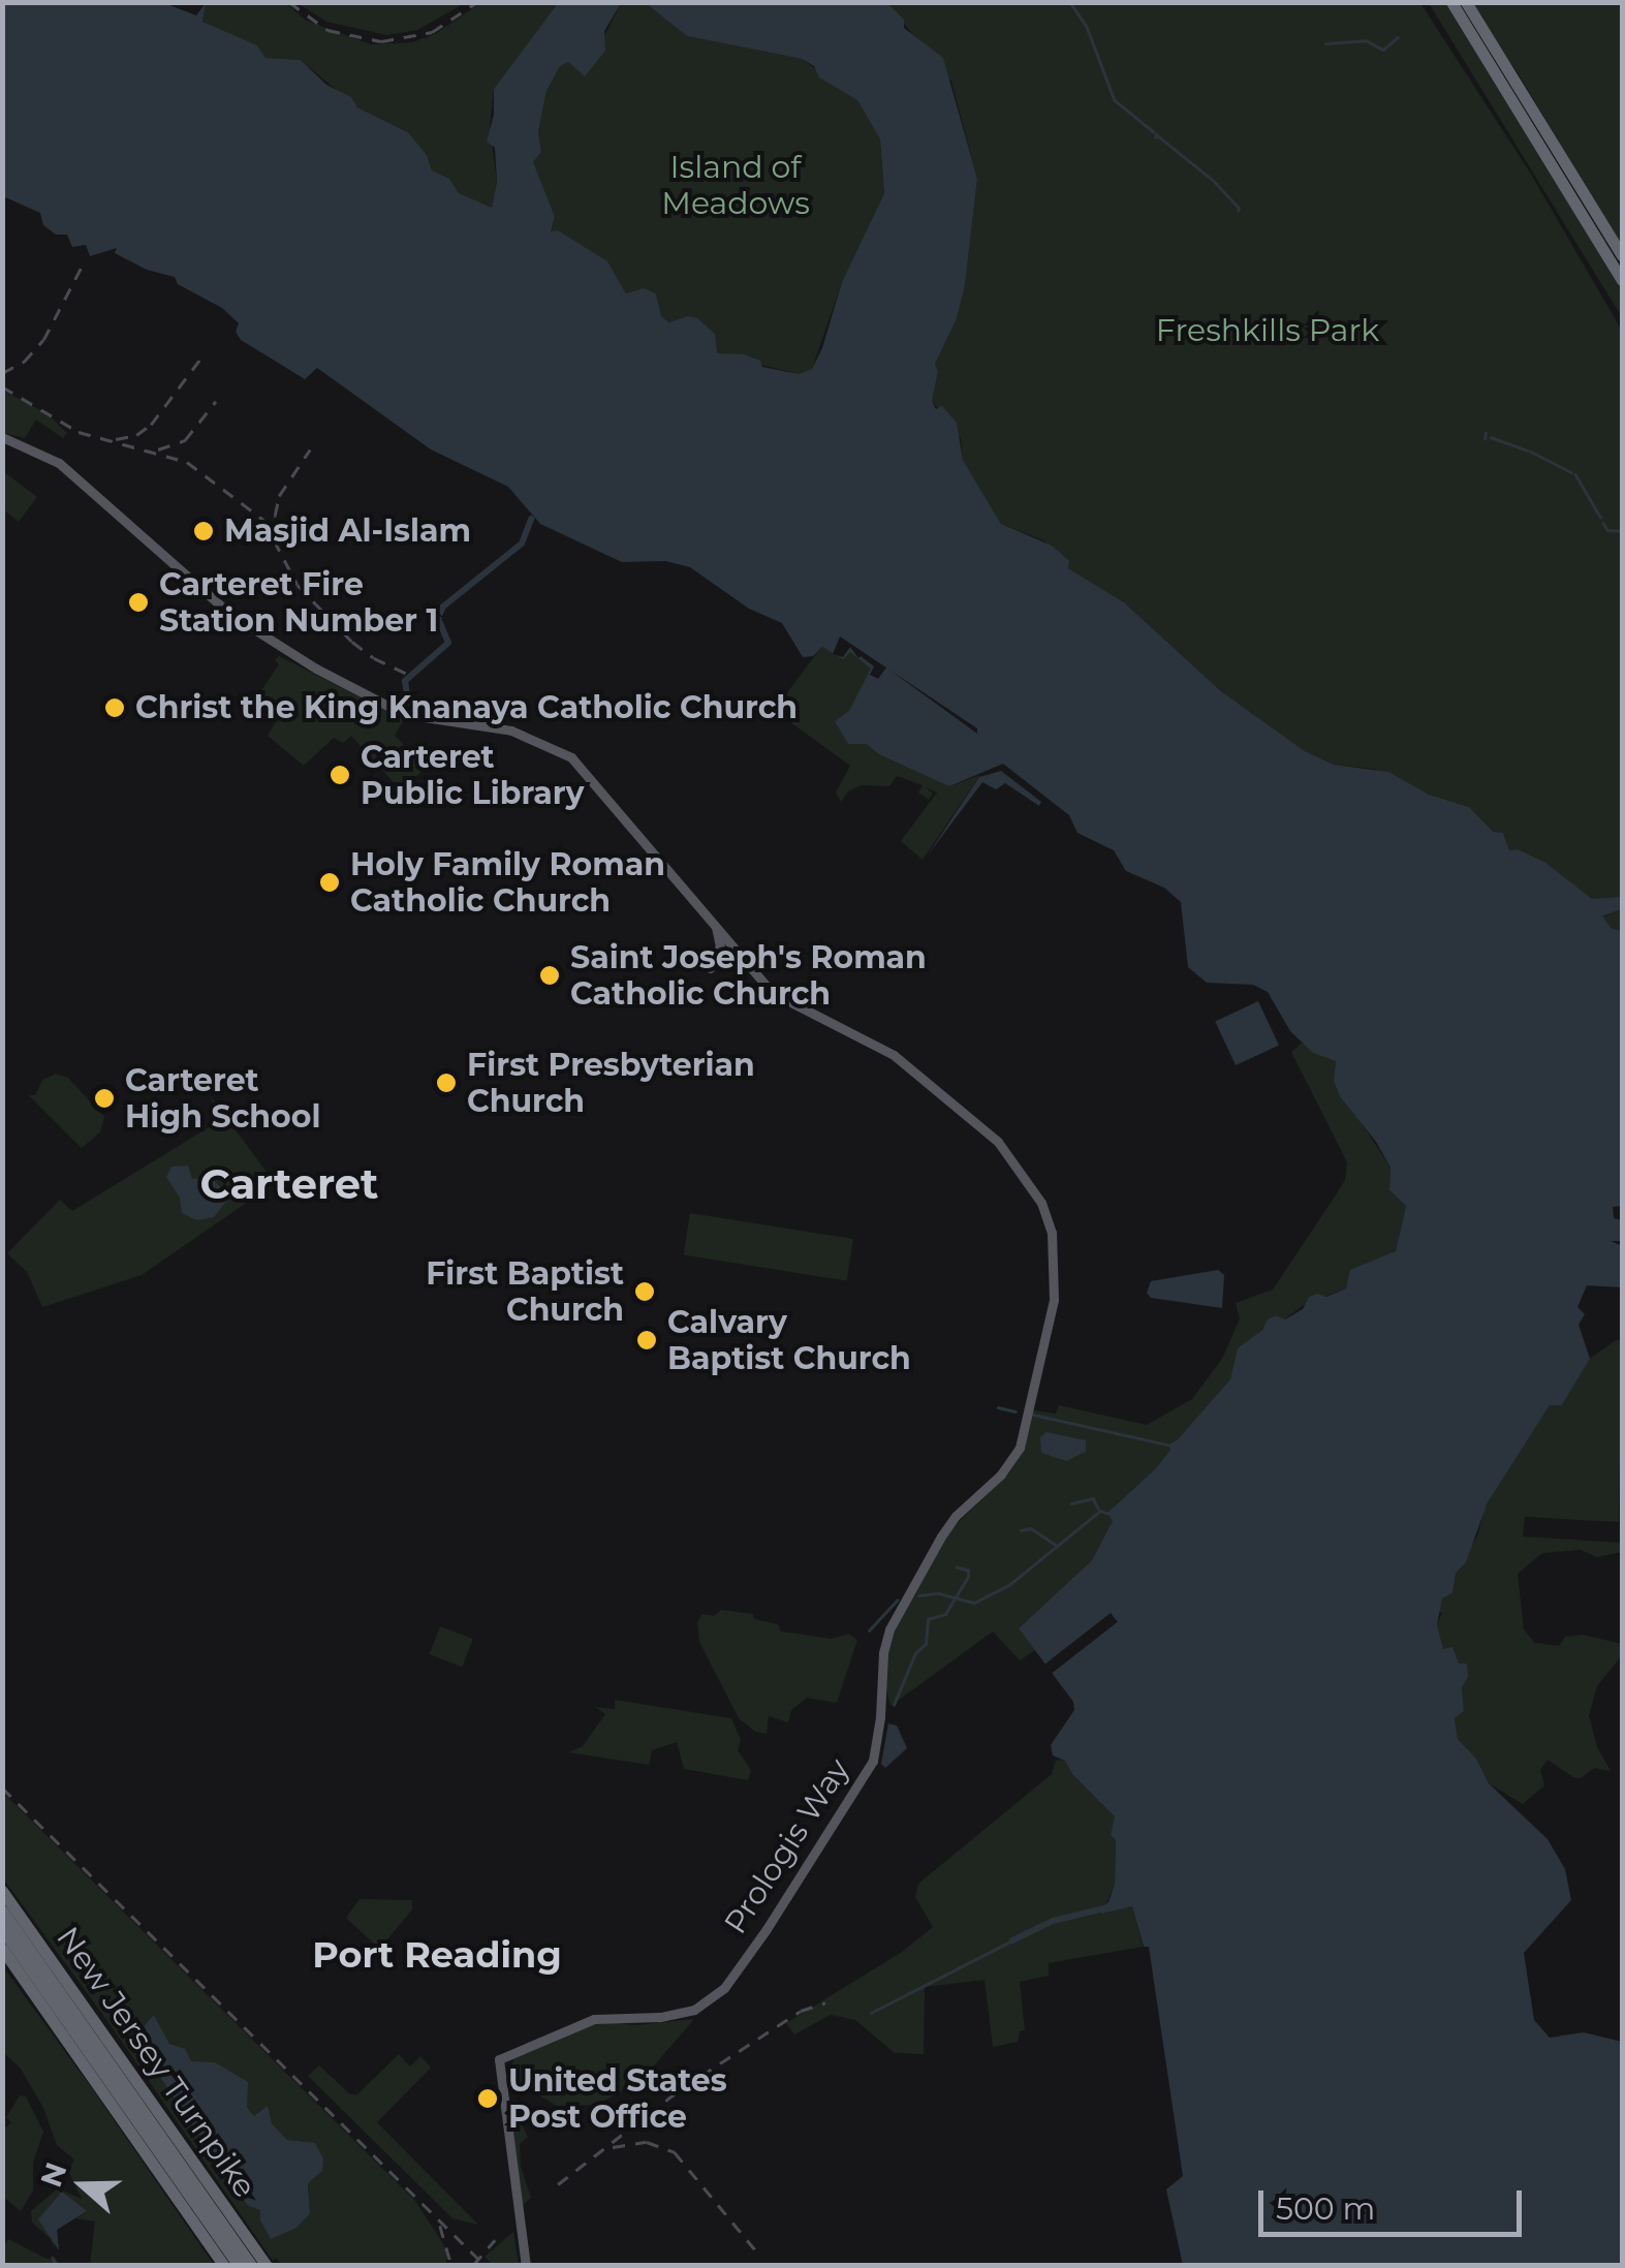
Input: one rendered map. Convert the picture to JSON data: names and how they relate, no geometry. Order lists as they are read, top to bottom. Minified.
{"streets":{"highway":["New Jersey Turnpike"],"main road":["Prologis Way"]},"districts":["Carteret","Port Reading"],"parks":["Island of Meadows","Freshkills Park"],"places":["Masjid Al-Islam","Carteret Fire Station Number 1","Christ the King Knanaya Catholic Church","Carteret Public Library","Holy Family Roman Catholic Church","Saint Joseph's Roman Catholic Church","First Presbyterian Church","Carteret High School","First Baptist Church","Calvary Baptist Church","United States Post Office"],"scale_bar":"500 m","north":"left"}
